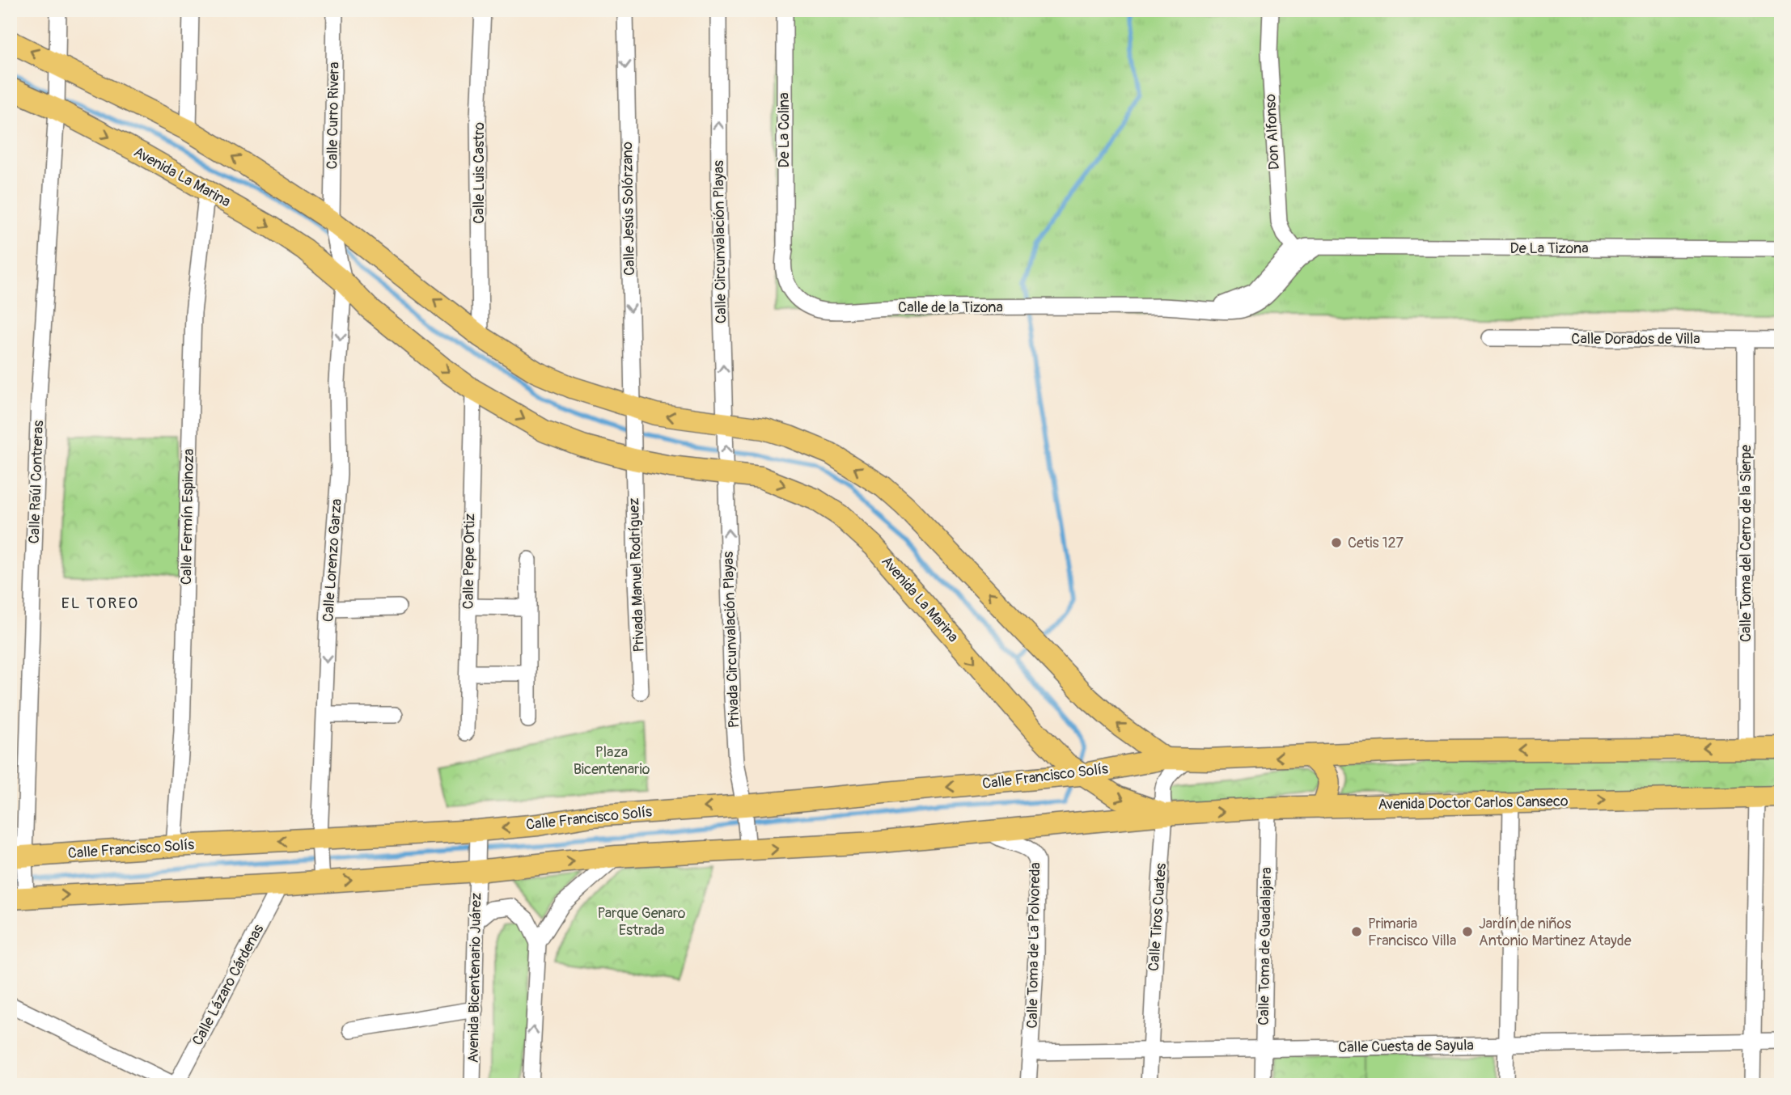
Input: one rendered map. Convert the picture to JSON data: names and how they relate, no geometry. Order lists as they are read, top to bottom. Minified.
{"streets":{"main road":["Avenida La Marina","Calle Francisco Solís","Avenida Doctor Carlos Canseco"],"street":["Calle Curro Rivera","De La Colina","Don Alfonso","Calle Luis Castro","Calle Jesús Solórzano","Calle Circunvalación Playas","De La Tizona","Calle de la Tizona","Calle Dorados de Villa","Calle Raúl Contreras","Calle Fermín Espinoza","Calle Toma del Cerro de la Sierpe","Calle Lorenzo Garza","Calle Pepe Ortiz","Privada Manuel Rodríguez","Privada Circunvalación Playas","Calle Tiros Cuates","Calle Toma de La Polvoreda","Calle Toma de Guadalajara","Avenida Bicentenario Juárez","Calle Lázaro Cárdenas","Calle Cuesta de Sayula"]},"crossings":[["De La Colina","Calle de la Tizona"],["Don Alfonso","De La Tizona"],["Don Alfonso","Calle de la Tizona"],["Avenida La Marina","Calle Circunvalación Playas"],["Avenida La Marina","Calle Raúl Contreras"],["Avenida La Marina","Calle Fermín Espinoza"],["Avenida La Marina","Calle Lorenzo Garza"],["Avenida La Marina","Calle Pepe Ortiz"],["Avenida La Marina","Privada Manuel Rodríguez"],["Avenida La Marina","Privada Circunvalación Playas"],["Avenida La Marina","Calle Francisco Solís"],["Avenida La Marina","Avenida Doctor Carlos Canseco"],["Avenida La Marina","Calle Tiros Cuates"],["Calle Circunvalación Playas","Privada Circunvalación Playas"],["De La Tizona","Calle de la Tizona"],["Calle Dorados de Villa","Calle Toma del Cerro de la Sierpe"],["Calle Raúl Contreras","Calle Francisco Solís"],["Calle Fermín Espinoza","Calle Francisco Solís"],["Calle Lorenzo Garza","Calle Francisco Solís"],["Privada Circunvalación Playas","Calle Francisco Solís"],["Calle Francisco Solís","Avenida Bicentenario Juárez"],["Avenida Doctor Carlos Canseco","Calle Tiros Cuates"],["Avenida Doctor Carlos Canseco","Calle Toma de Guadalajara"],["Calle Tiros Cuates","Calle Cuesta de Sayula"],["Calle Toma de La Polvoreda","Calle Cuesta de Sayula"],["Calle Toma de Guadalajara","Calle Cuesta de Sayula"]],"one_way":["Calle Jesús Solórzano","Calle Circunvalación Playas","Calle Lorenzo Garza","Privada Circunvalación Playas"],"districts":["EL TOREO"],"parks":["Plaza Bicentenario","Parque Genaro Estrada"],"places":["Cetis 127","Primaria Francisco Villa","Jardín de niños Antonio Martinez Atayde"]}
